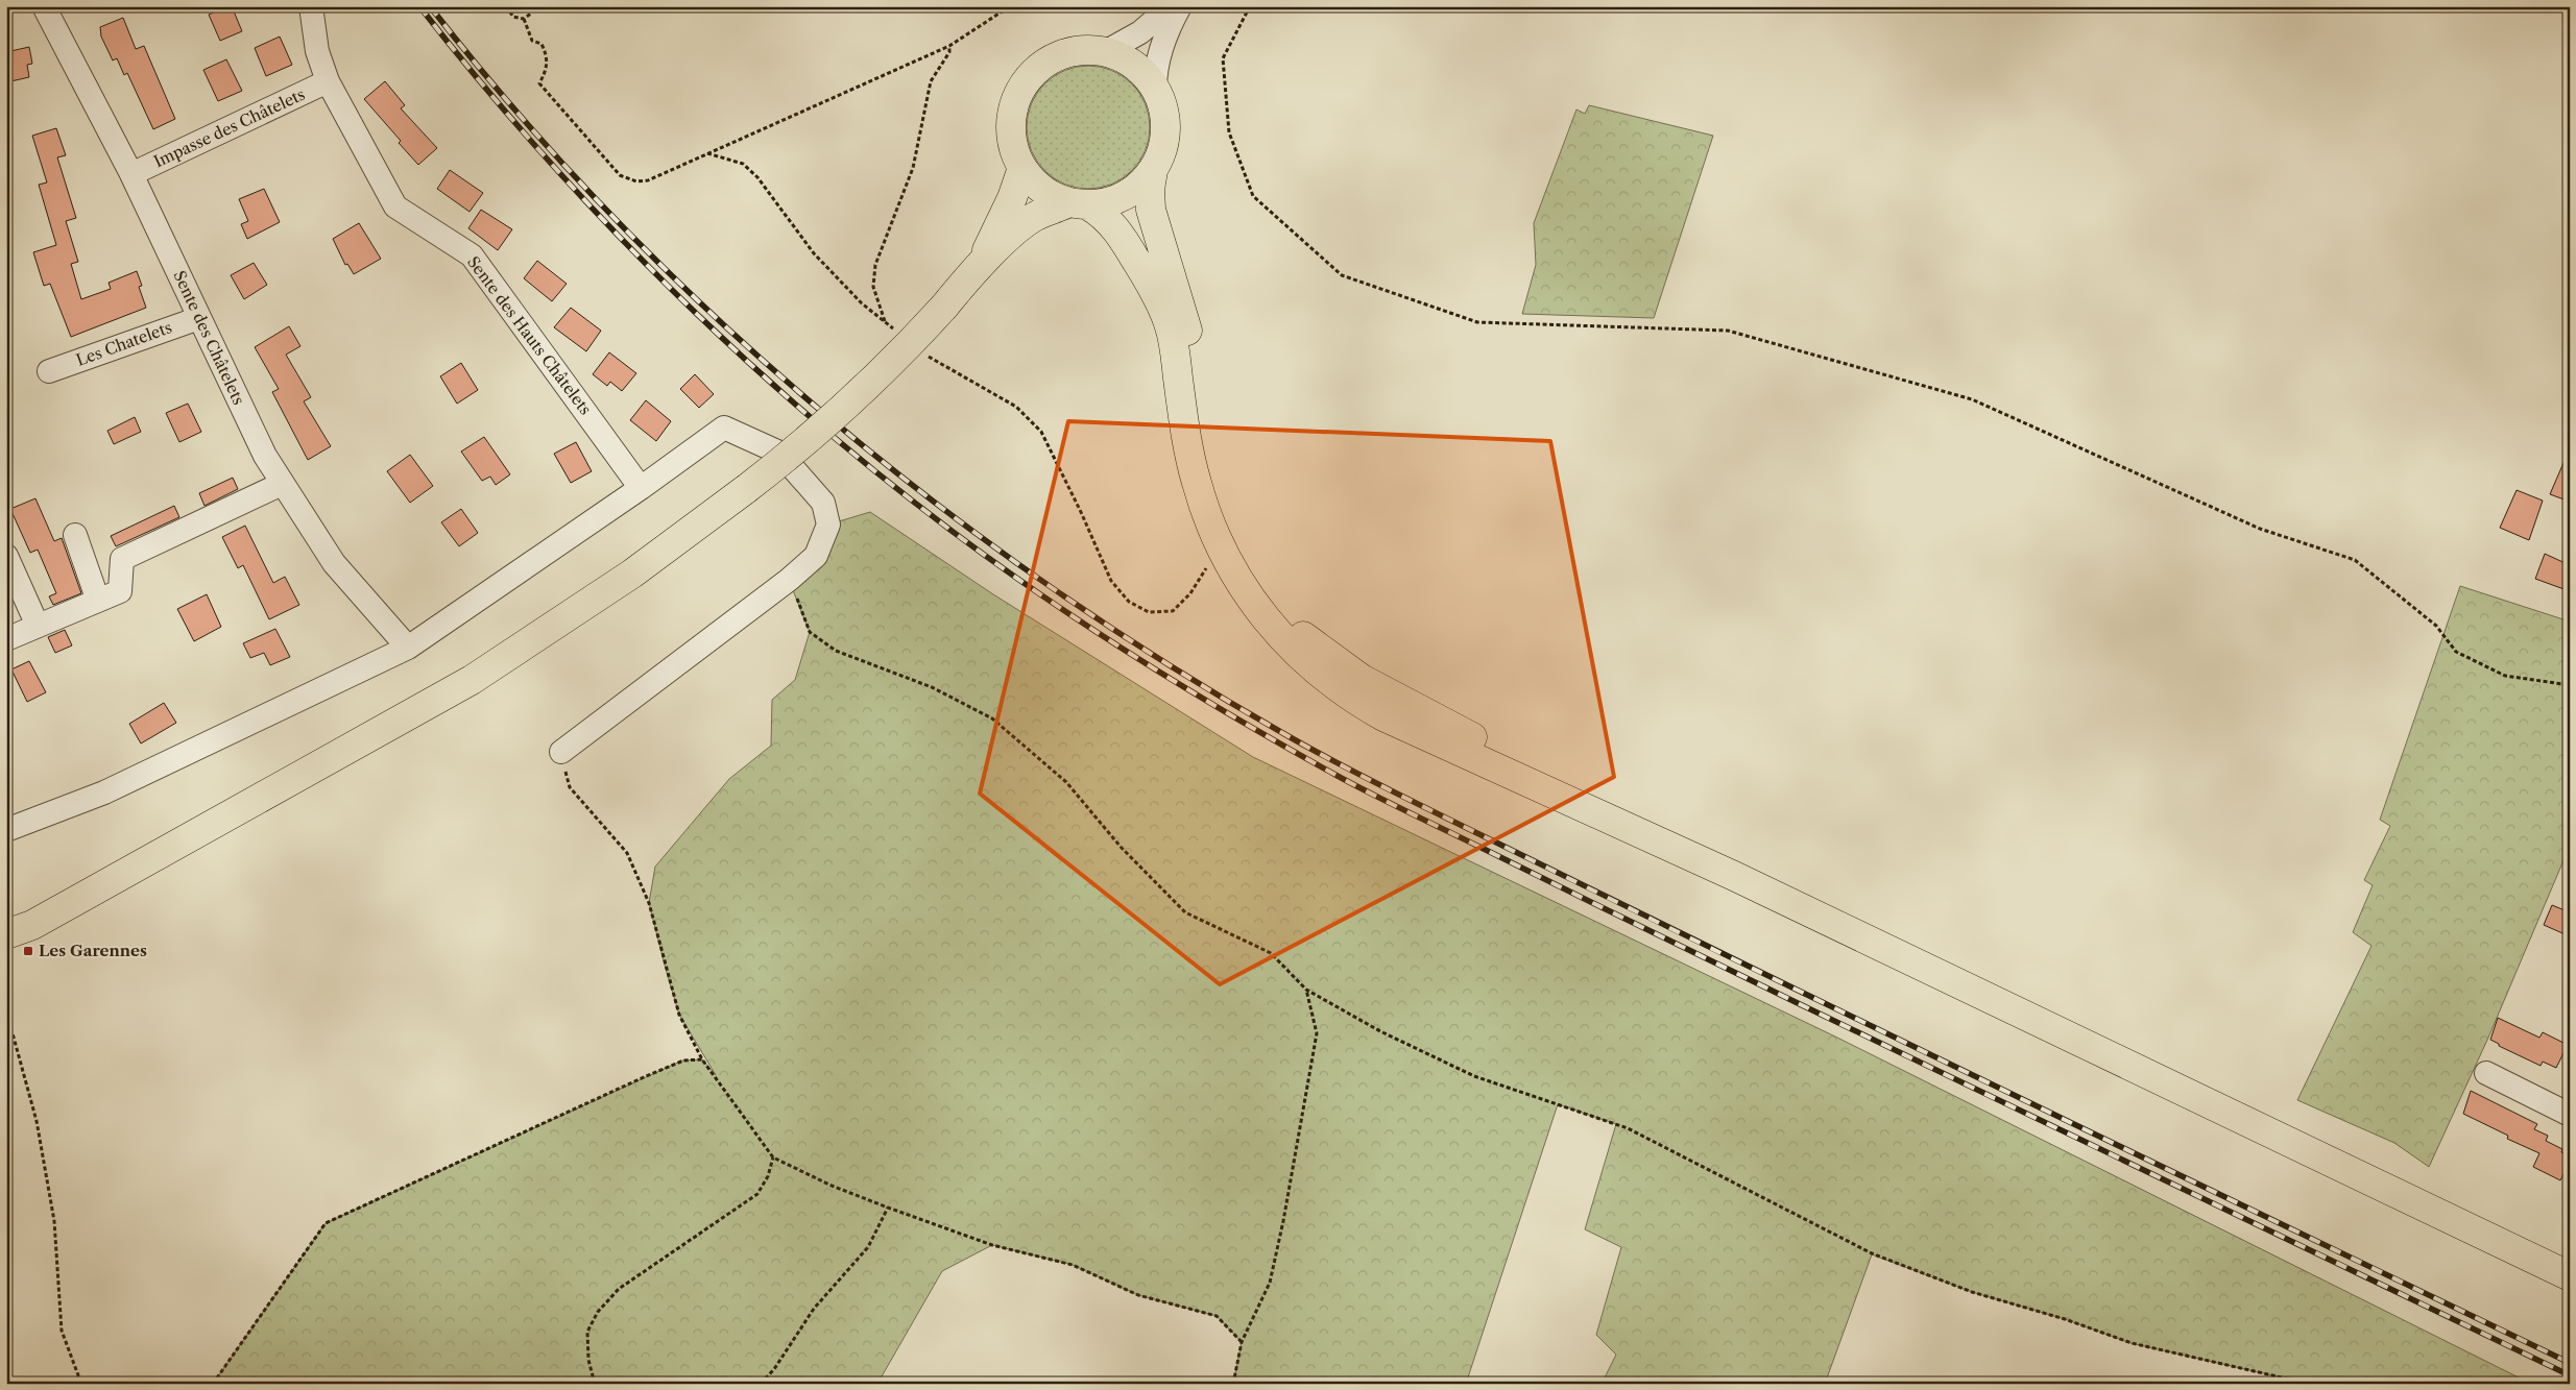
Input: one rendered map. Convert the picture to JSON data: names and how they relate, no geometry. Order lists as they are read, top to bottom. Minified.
{"streets":{"street":["Impasse des Châtelets","Sente des Hauts Châtelets","Sente des Châtelets","Les Chatelets"]},"crossings":[["Impasse des Châtelets","Sente des Hauts Châtelets"],["Impasse des Châtelets","Sente des Châtelets"],["Sente des Châtelets","Les Chatelets"]],"places":{"transit":["Les Garennes"]}}
